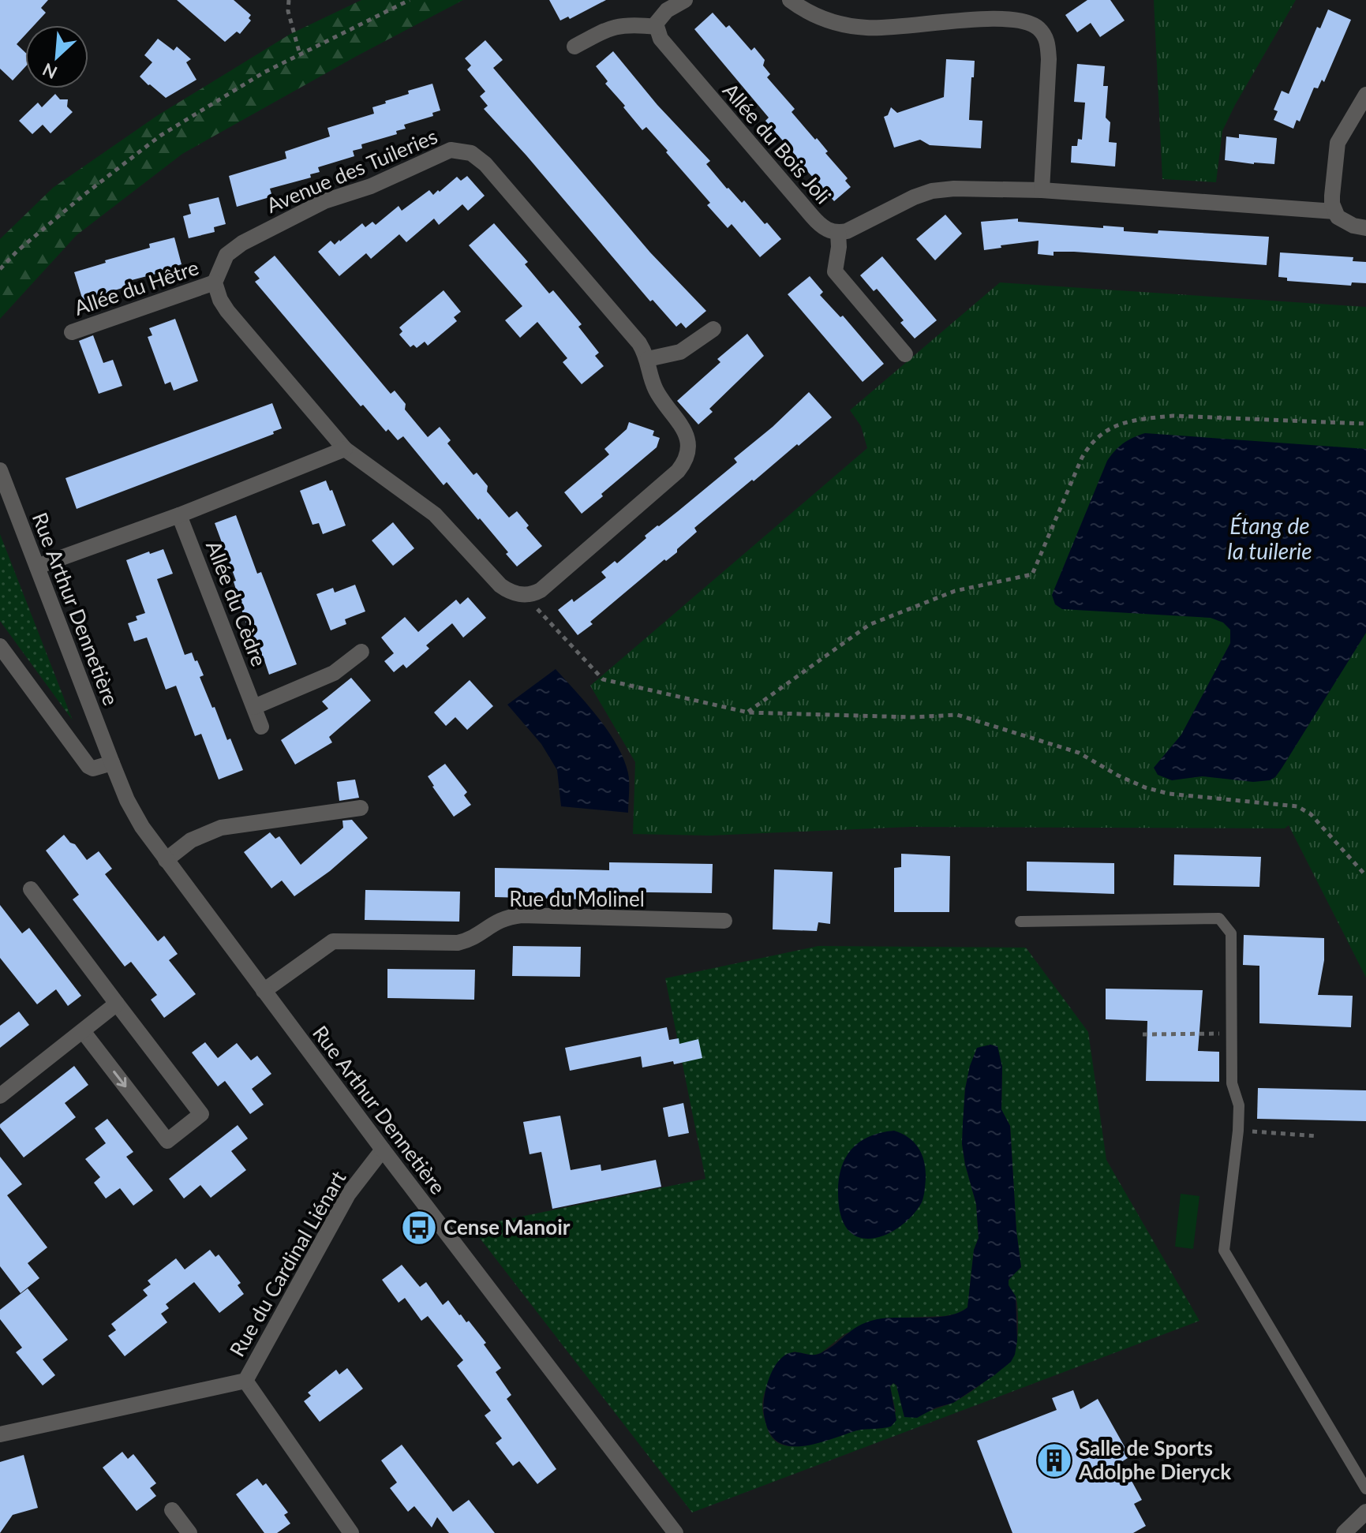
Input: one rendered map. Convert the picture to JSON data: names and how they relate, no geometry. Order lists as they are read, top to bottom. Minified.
{"streets":{"street":["Allée du Bois Joli","Avenue des Tuileries","Allée du Hêtre","Allée du Cèdre","Rue Arthur Dennetière","Rue du Molinel","Rue du Cardinal Liénart"]},"crossings":[["Avenue des Tuileries","Allée du Hêtre"],["Rue Arthur Dennetière","Rue du Molinel"],["Rue Arthur Dennetière","Rue du Cardinal Liénart"]],"water":["Étang de la tuilerie"],"places":{"bus stop":["Cense Manoir"],"building":["Salle de Sports Adolphe Dieryck"]},"north":"bottom left"}
